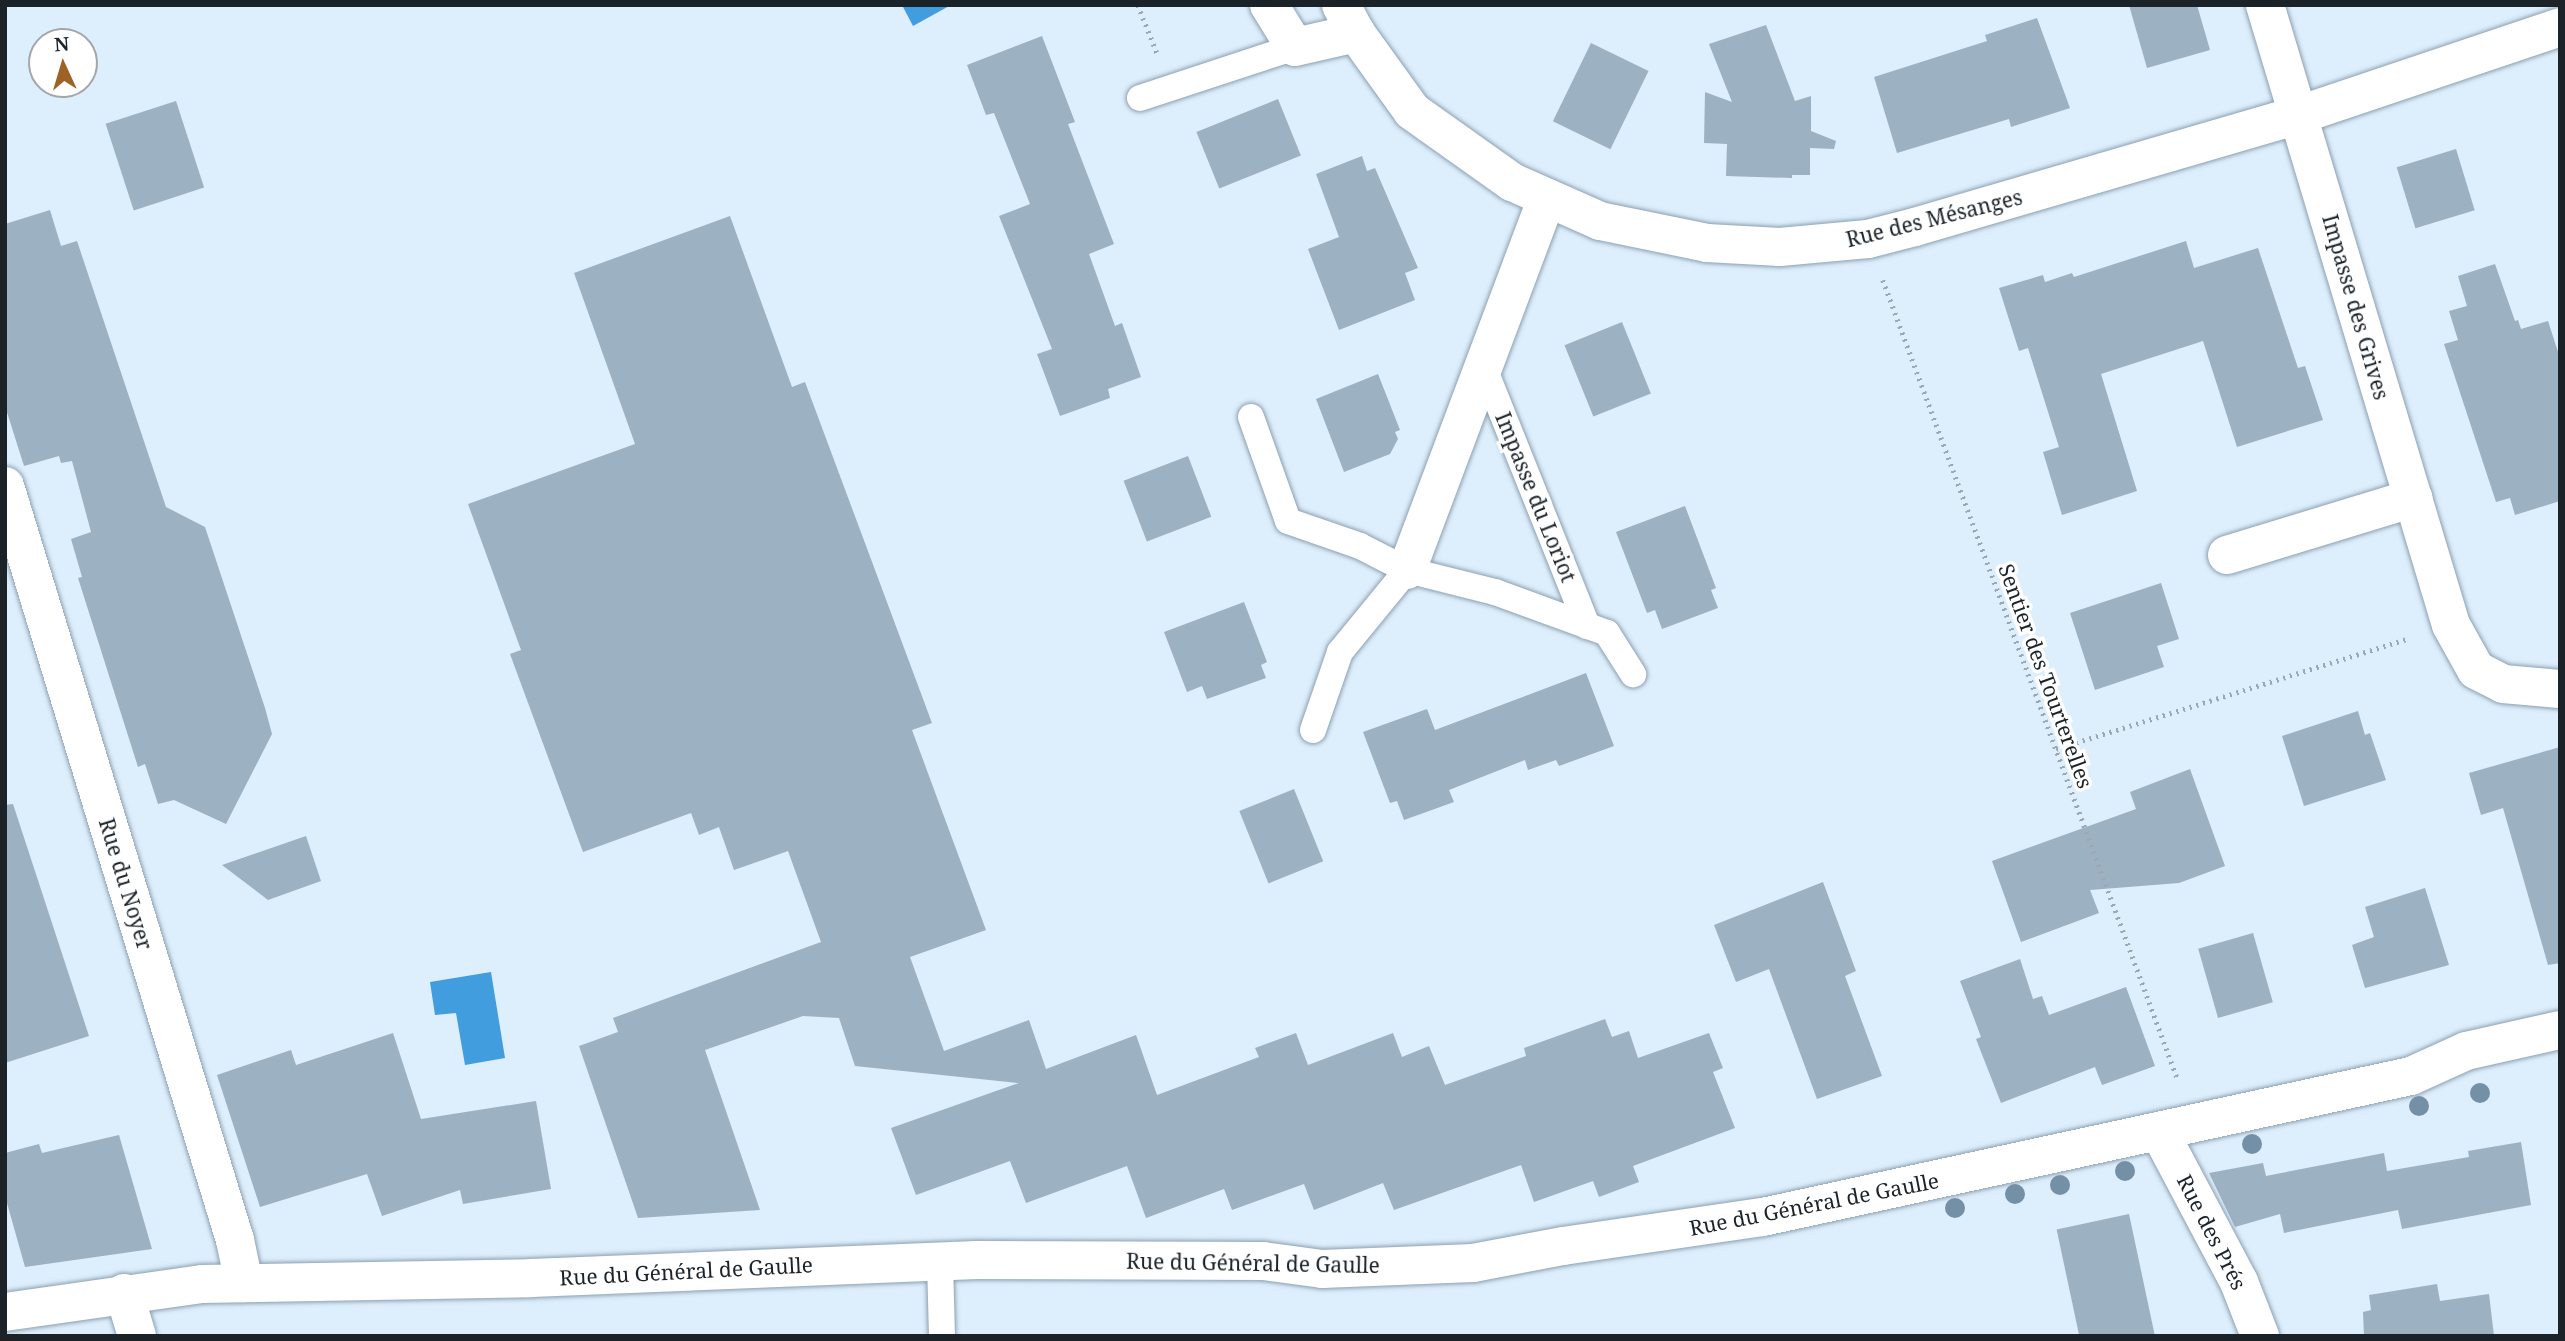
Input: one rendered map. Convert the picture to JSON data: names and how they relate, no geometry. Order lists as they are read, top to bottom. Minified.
{"streets":{"street":["Rue des Mésanges","Impasse des Grives","Impasse du Loriot","Rue du Noyer","Rue du Général de Gaulle","Rue des Prés"],"path":["Sentier des Tourterelles"]},"crossings":[["Rue des Mésanges","Impasse des Grives"],["Rue des Mésanges","Impasse du Loriot"],["Rue des Mésanges","Sentier des Tourterelles"],["Sentier des Tourterelles","Rue du Général de Gaulle"],["Sentier des Tourterelles","Rue des Prés"],["Rue du Noyer","Rue du Général de Gaulle"],["Rue du Général de Gaulle","Rue des Prés"]],"north":"top"}
